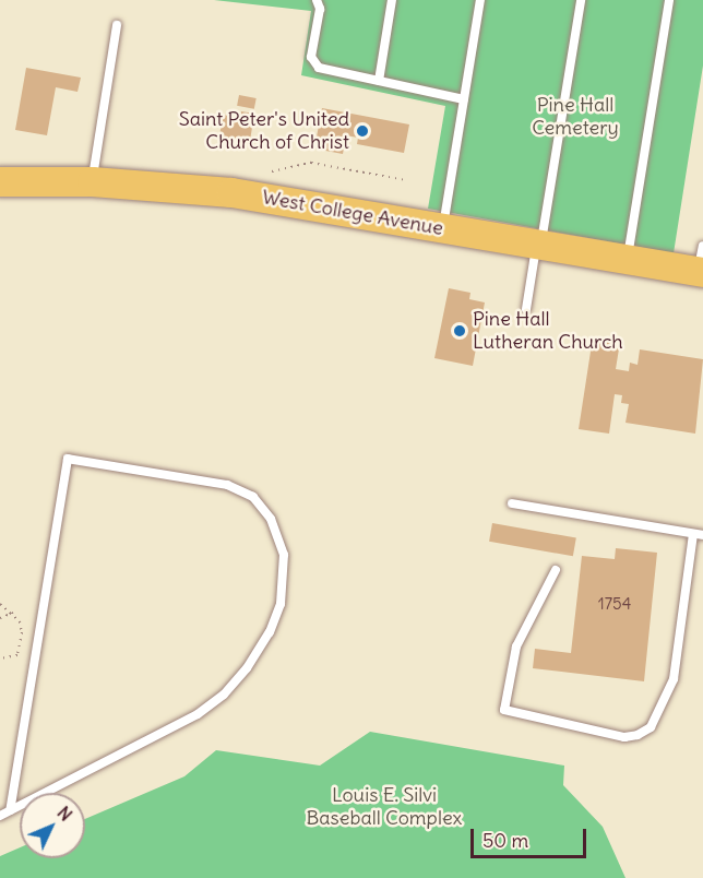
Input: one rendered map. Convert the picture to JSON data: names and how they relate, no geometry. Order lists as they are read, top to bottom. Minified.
{"streets":{"main road":["West College Avenue"]},"parks":["Pine Hall Cemetery","Louis E. Silvi Baseball Complex"],"places":["Saint Peter's United Church of Christ","Pine Hall Lutheran Church"],"house_numbers":["1754"],"scale_bar":"50 m","north":"top right"}
